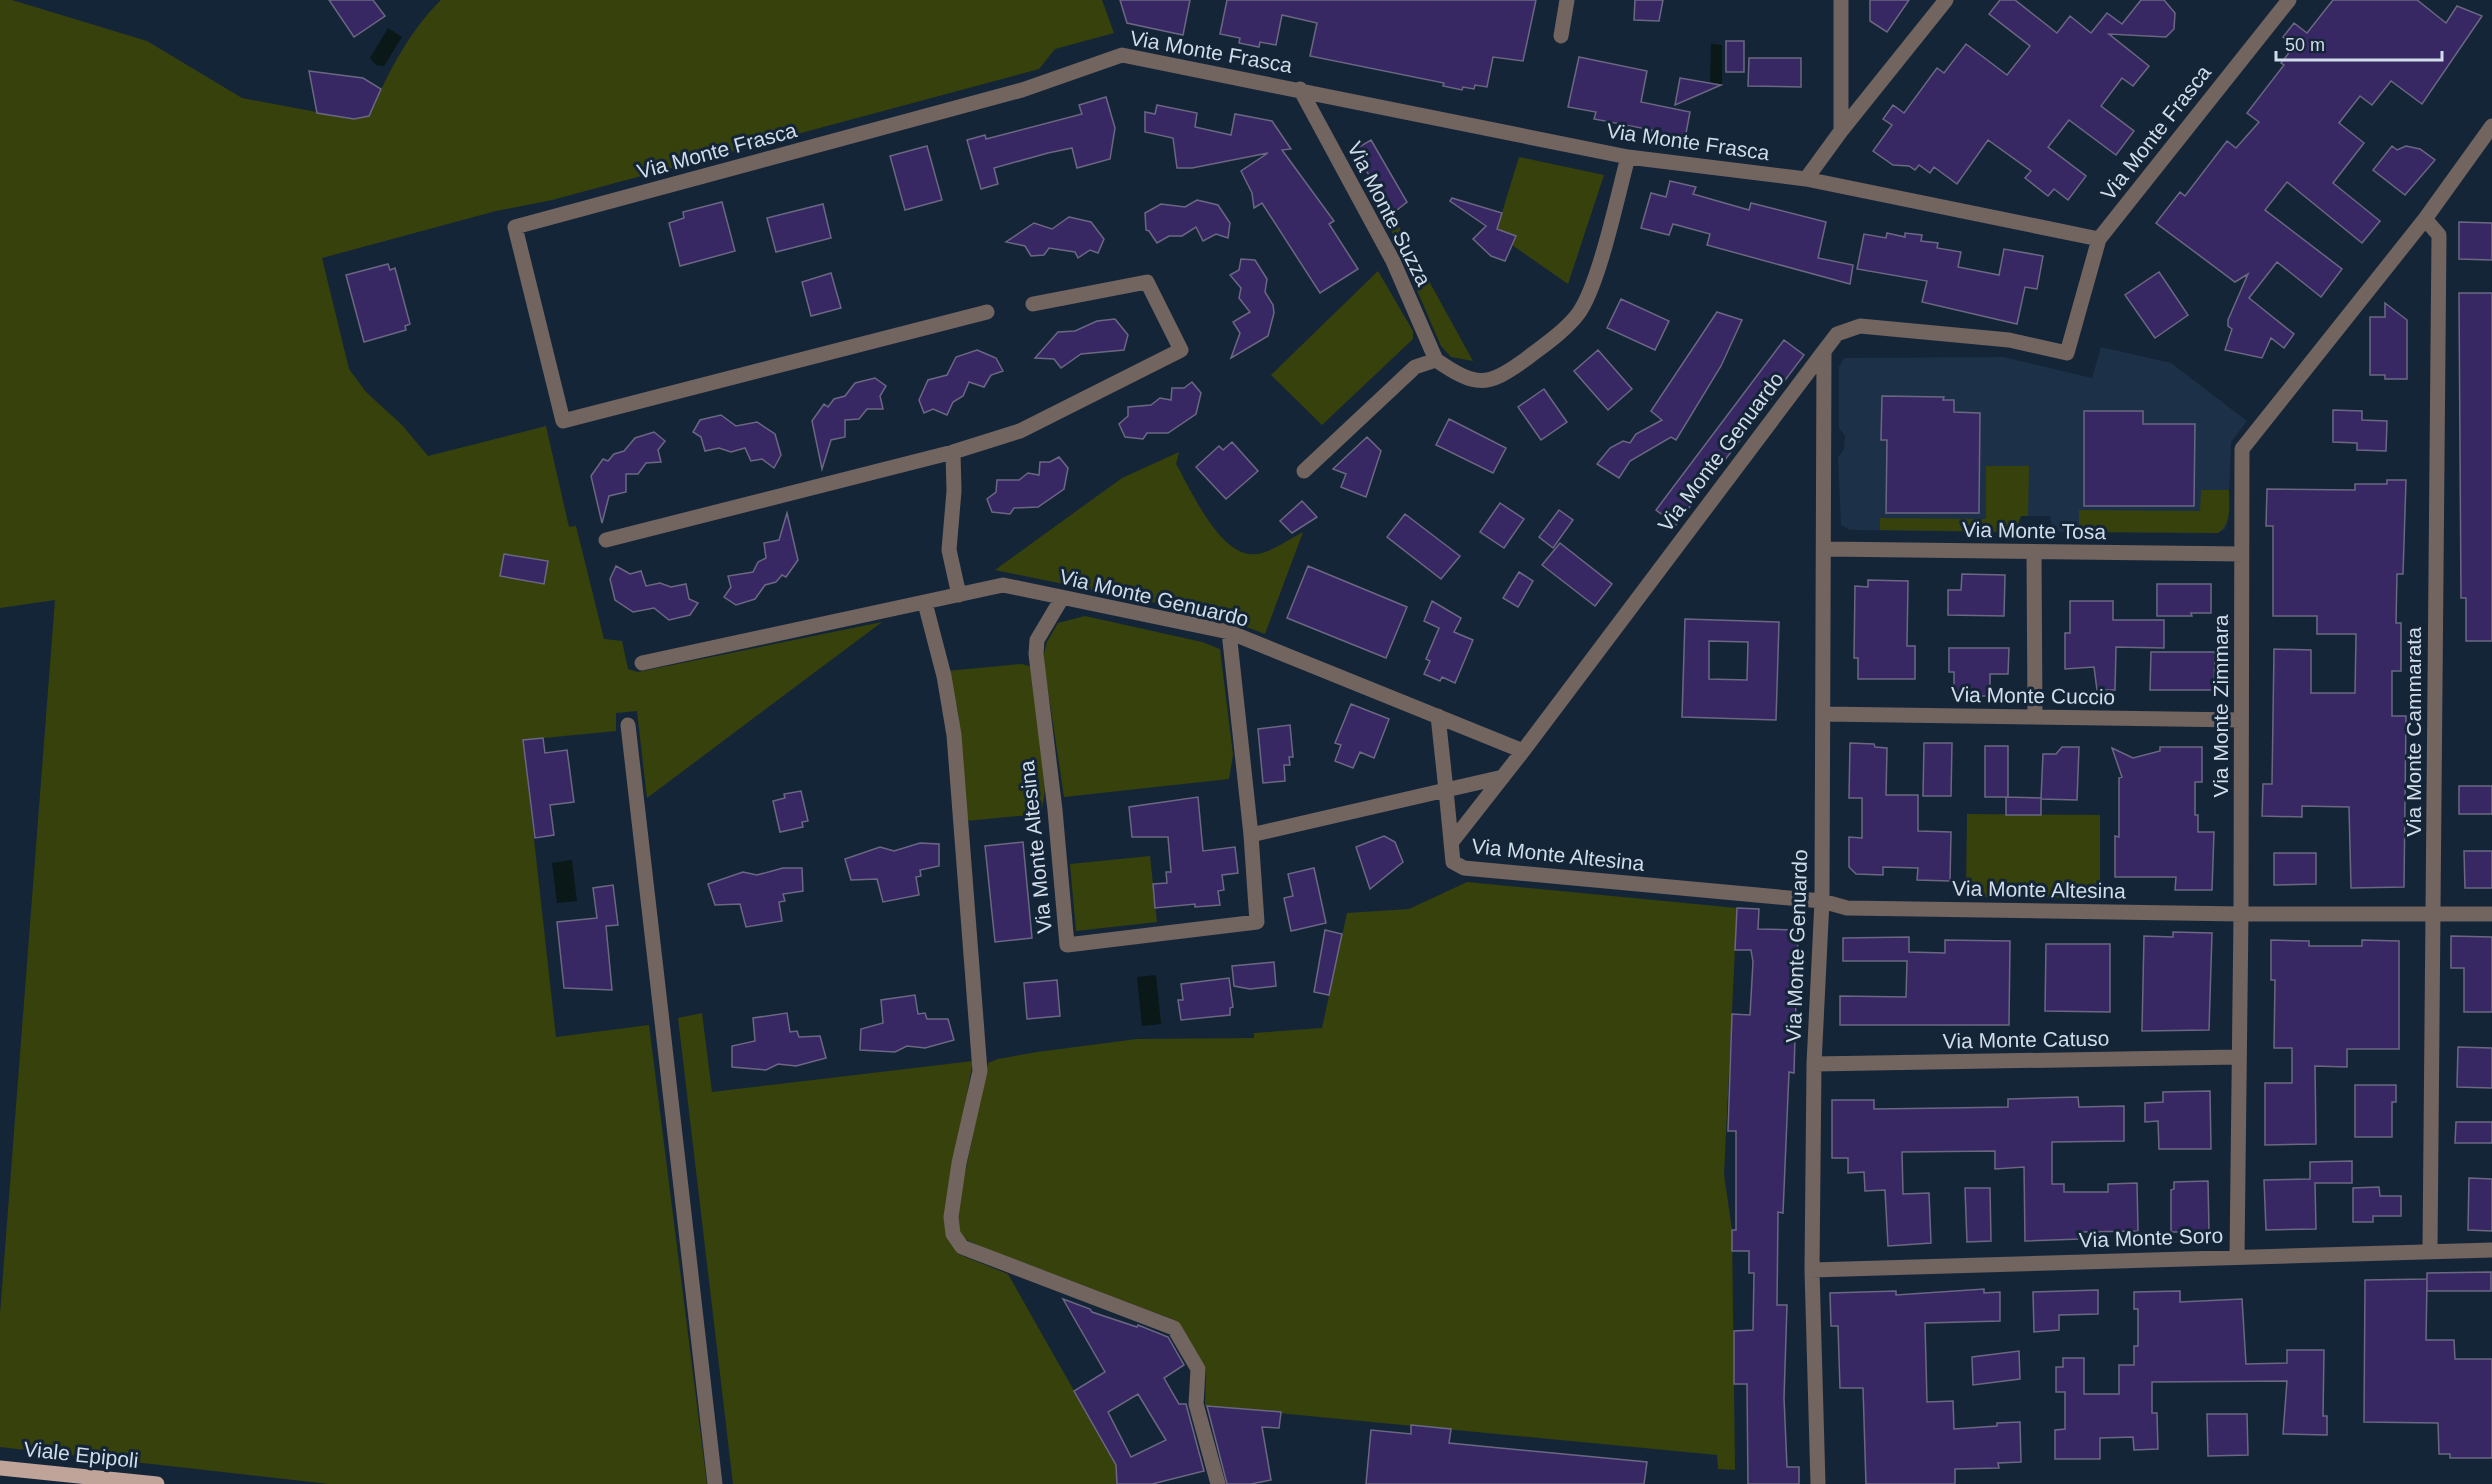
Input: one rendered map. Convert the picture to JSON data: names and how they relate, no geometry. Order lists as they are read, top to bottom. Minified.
{"streets":{"main road":["Viale Epipoli"],"street":["Via Monte Frasca","Via Monte Suzza","Via Monte Genuardo","Via Monte Tosa","Via Monte Cuccio","Via Monte Zimmara","Via Monte Cammarata","Via Monte Altesina","Via Monte Catuso","Via Monte Soro"]},"crossings":[["Via Monte Frasca","Via Monte Suzza"],["Via Monte Genuardo","Via Monte Tosa"],["Via Monte Genuardo","Via Monte Cuccio"],["Via Monte Genuardo","Via Monte Altesina"],["Via Monte Genuardo","Via Monte Catuso"],["Via Monte Genuardo","Via Monte Soro"],["Via Monte Tosa","Via Monte Zimmara"],["Via Monte Cuccio","Via Monte Zimmara"],["Via Monte Zimmara","Via Monte Cammarata"],["Via Monte Zimmara","Via Monte Altesina"],["Via Monte Zimmara","Via Monte Catuso"],["Via Monte Zimmara","Via Monte Soro"],["Via Monte Cammarata","Via Monte Altesina"],["Via Monte Cammarata","Via Monte Soro"]],"scale_bar":"50 m"}
